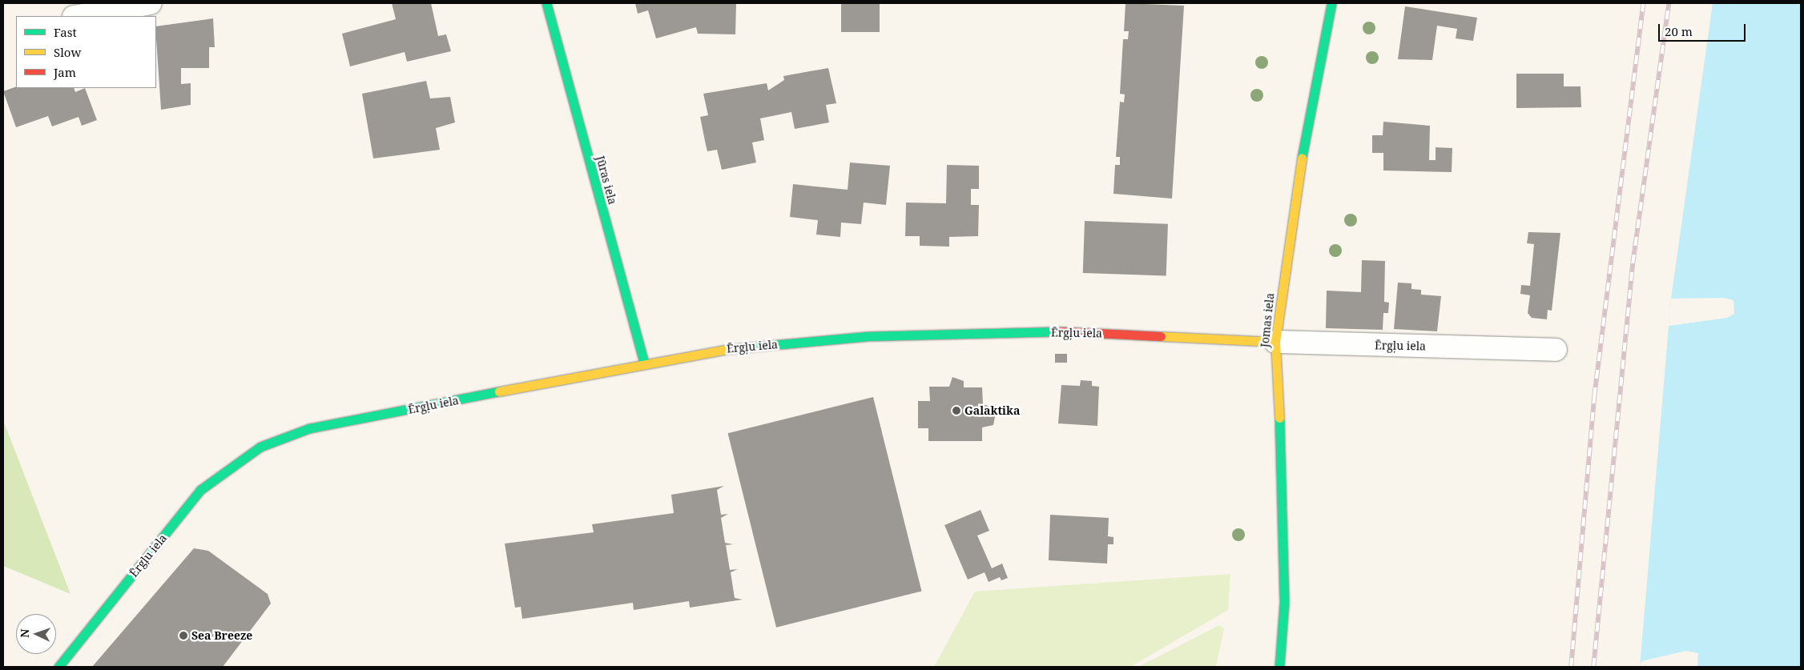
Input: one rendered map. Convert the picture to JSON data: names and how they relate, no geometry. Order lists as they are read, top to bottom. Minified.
{"streets":{"street":["Jūras iela","Jomas iela","Ērgļu iela"]},"crossings":[["Jūras iela","Ērgļu iela"],["Jomas iela","Ērgļu iela"]],"places":["Galaktika","Sea Breeze"],"legend":["Fast","Slow","Jam"],"scale_bar":"20 m","north":"left"}
